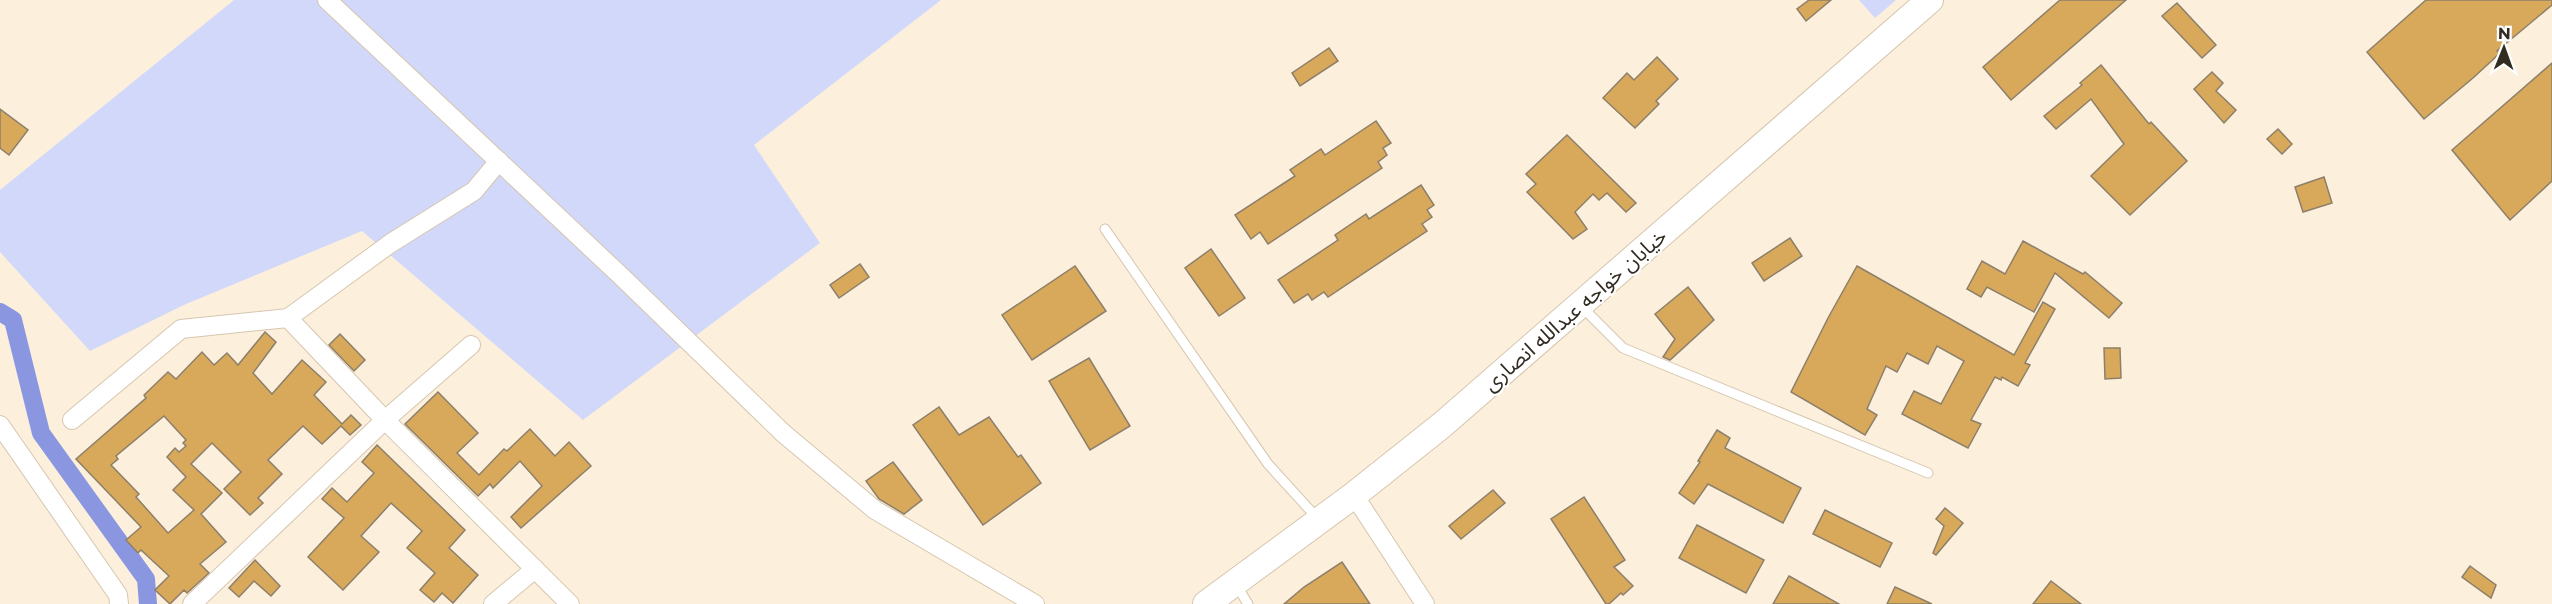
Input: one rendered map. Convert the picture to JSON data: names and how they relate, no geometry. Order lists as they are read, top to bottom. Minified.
{"streets":{"street":["خیابان خواجه عبدالله انصاری"]},"north":"top"}
